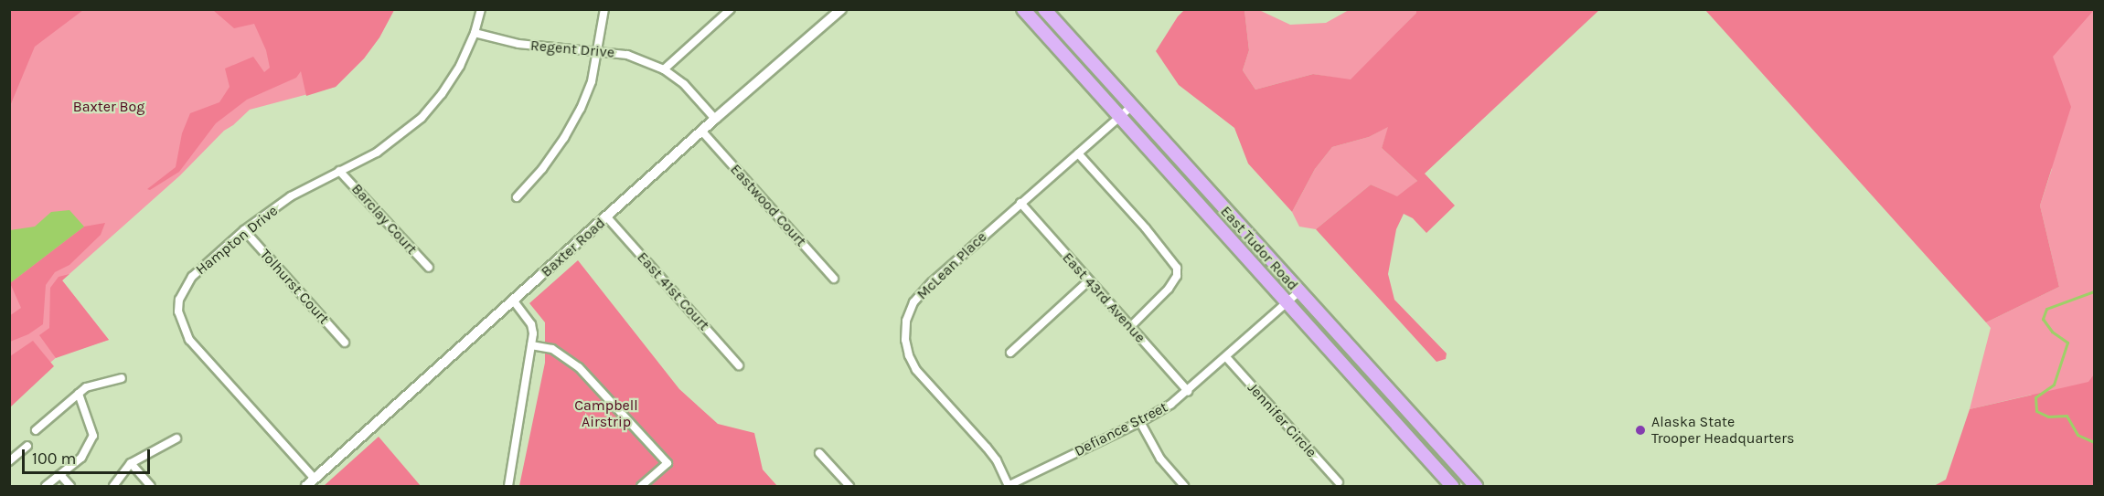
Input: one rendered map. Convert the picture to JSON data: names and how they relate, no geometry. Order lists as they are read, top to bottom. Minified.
{"streets":{"main road":["East Tudor Road"],"street":["Regent Drive","Eastwood Court","Barclay Court","Hampton Drive","Baxter Road","McLean Place","Tolhurst Court","East 41st Court","East 43rd Avenue","Jennifer Circle","Defiance Street"]},"crossings":[["Regent Drive","Hampton Drive"],["Regent Drive","Baxter Road"],["Eastwood Court","Baxter Road"],["Barclay Court","Hampton Drive"],["Hampton Drive","Baxter Road"],["Hampton Drive","Tolhurst Court"],["Baxter Road","East 41st Court"],["East Tudor Road","McLean Place"],["East Tudor Road","Defiance Street"],["McLean Place","East 43rd Avenue"],["McLean Place","Defiance Street"],["East 43rd Avenue","Defiance Street"],["Jennifer Circle","Defiance Street"]],"parks":["Baxter Bog","Campbell Airstrip"],"places":["Alaska State Trooper Headquarters"],"scale_bar":"100 m"}
